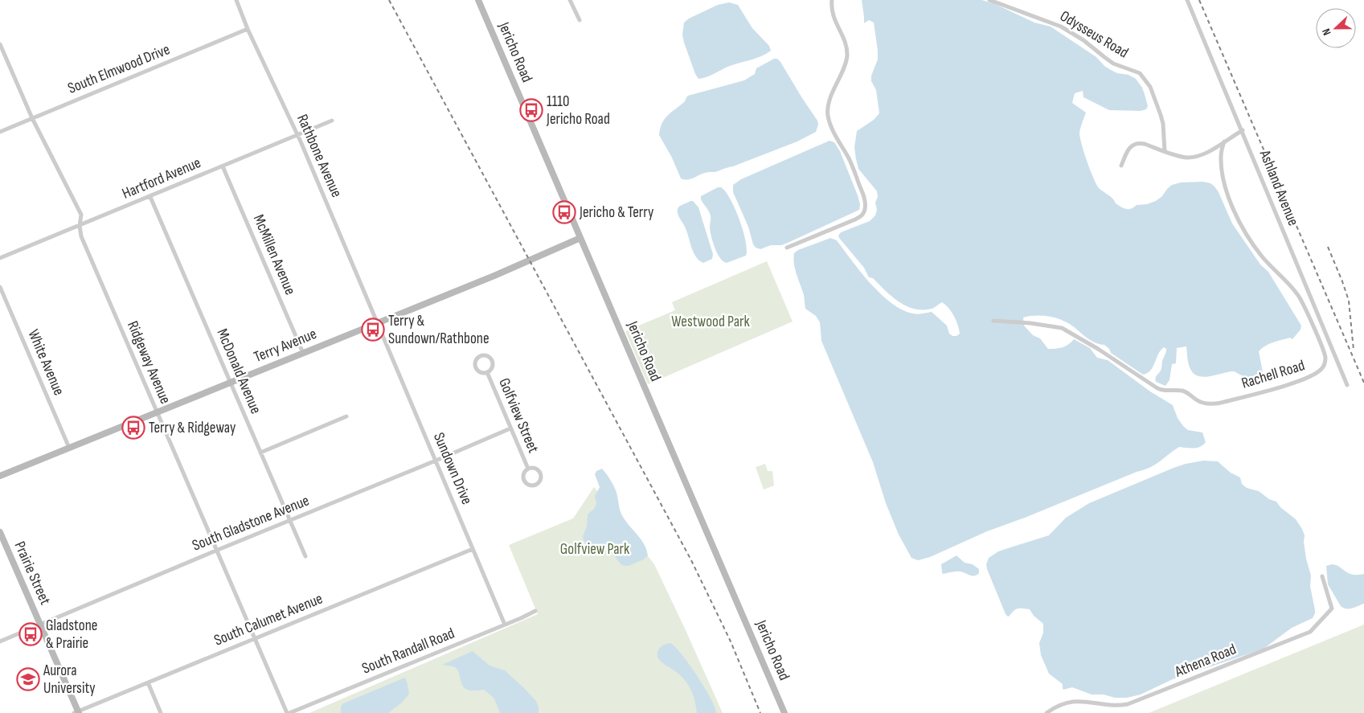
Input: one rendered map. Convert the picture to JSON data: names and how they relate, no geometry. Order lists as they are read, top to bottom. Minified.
{"streets":{"street":["Odysseus Road","Jericho Road","South Elmwood Drive","Rathbone Avenue","Hartford Avenue","Ashland Avenue","McMillen Avenue","Terry Avenue","White Avenue","Ridgeway Avenue","McDonald Avenue","Rachell Road","Golfview Street","Sundown Drive","South Gladstone Avenue","Prairie Street","South Calumet Avenue","South Randall Road","Athena Road"]},"crossings":[["Jericho Road","Terry Avenue"],["South Elmwood Drive","Rathbone Avenue"],["South Elmwood Drive","Ridgeway Avenue"],["Rathbone Avenue","Hartford Avenue"],["Rathbone Avenue","Terry Avenue"],["Rathbone Avenue","Sundown Drive"],["Hartford Avenue","McMillen Avenue"],["Hartford Avenue","Ridgeway Avenue"],["Hartford Avenue","McDonald Avenue"],["McMillen Avenue","Terry Avenue"],["Terry Avenue","White Avenue"],["Terry Avenue","Ridgeway Avenue"],["Terry Avenue","McDonald Avenue"],["Terry Avenue","Sundown Drive"],["Ridgeway Avenue","South Gladstone Avenue"],["Ridgeway Avenue","South Calumet Avenue"],["Ridgeway Avenue","South Randall Road"],["McDonald Avenue","South Gladstone Avenue"],["Golfview Street","South Gladstone Avenue"],["Sundown Drive","South Gladstone Avenue"],["Sundown Drive","South Calumet Avenue"],["Sundown Drive","South Randall Road"],["South Gladstone Avenue","Prairie Street"],["Prairie Street","South Calumet Avenue"]],"parks":["Westwood Park","Golfview Park"],"places":{"bus stop":["1110 Jericho Road","Jericho & Terry","Terry & Sundown/Rathbone","Terry & Ridgeway","Gladstone & Prairie"],"school or university":["Aurora University"]},"north":"left"}
